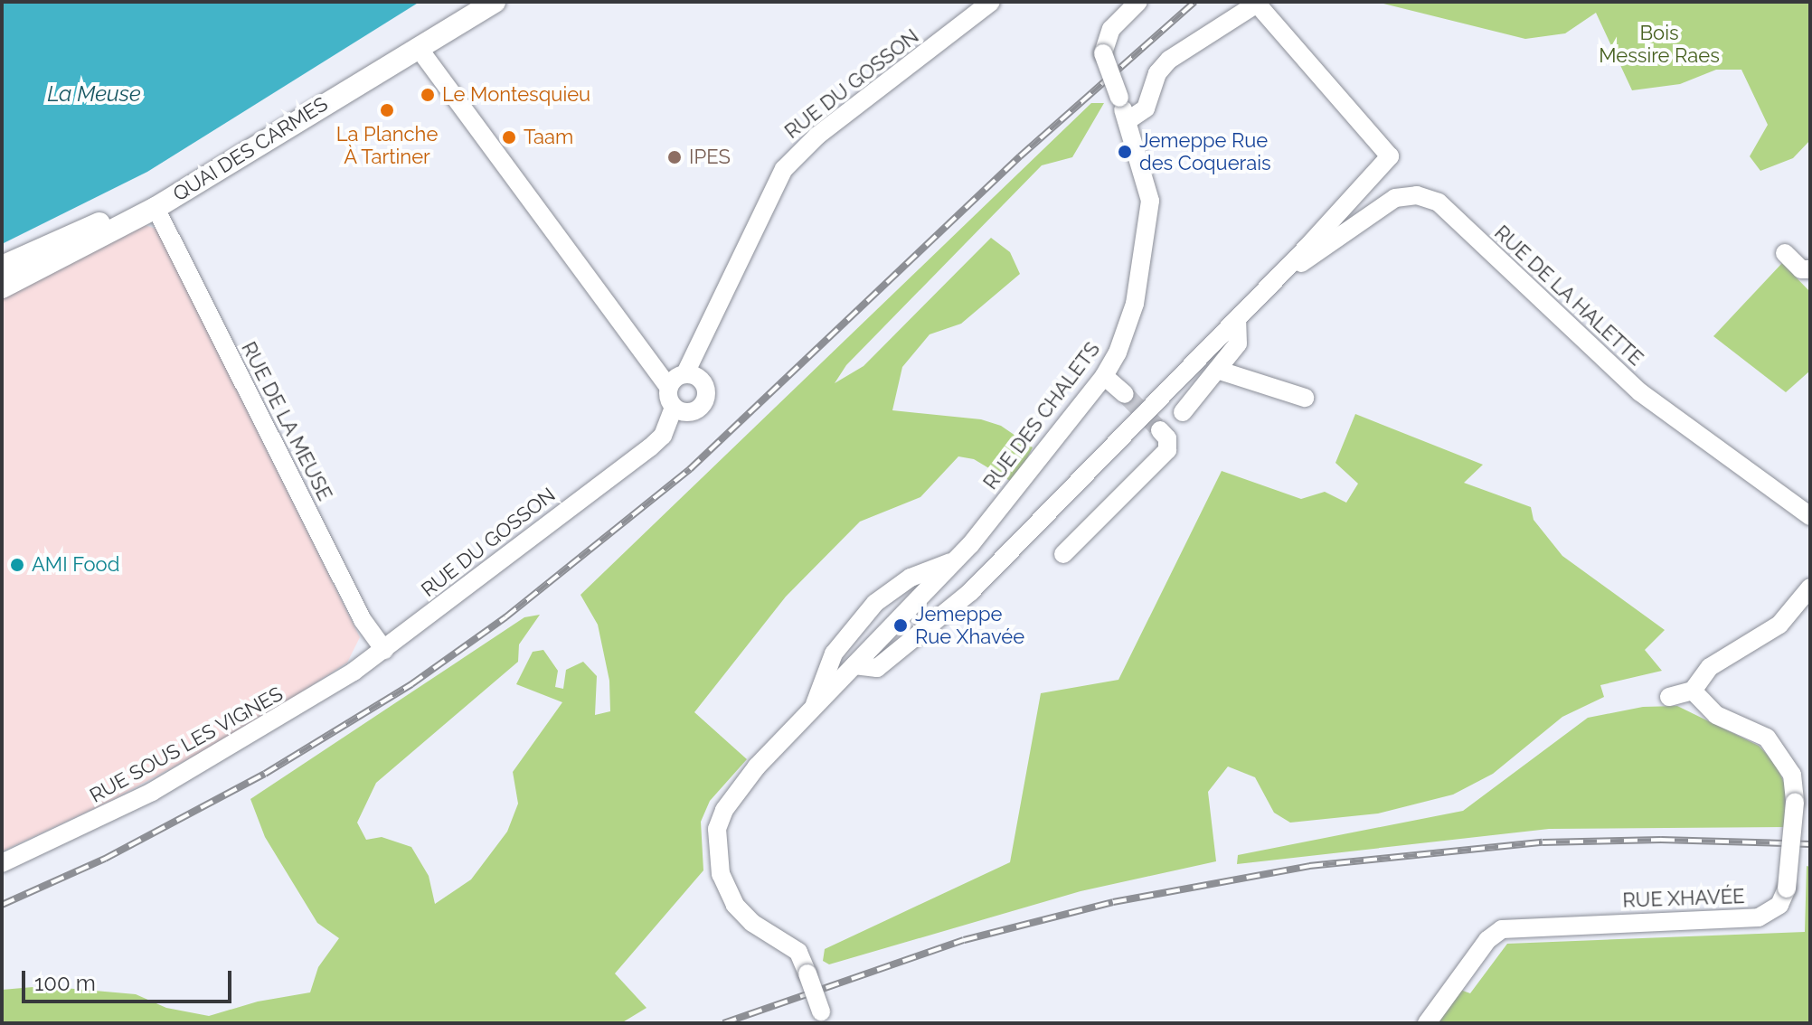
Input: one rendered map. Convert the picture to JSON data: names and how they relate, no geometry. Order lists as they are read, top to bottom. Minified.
{"streets":{"main road":["QUAI DES CARMES"],"street":["RUE DU GOSSON","RUE DE LA HALETTE","RUE DES CHALETS","RUE DE LA MEUSE","RUE SOUS LES VIGNES","RUE XHAVÉE"]},"crossings":[["RUE DU GOSSON","RUE DE LA MEUSE"],["RUE DU GOSSON","RUE SOUS LES VIGNES"],["QUAI DES CARMES","RUE DE LA MEUSE"],["RUE DE LA MEUSE","RUE SOUS LES VIGNES"]],"water":["La Meuse"],"parks":["Bois Messire Raes"],"places":["Le Montesquieu","La Planche À Tartiner","Taam","Jemeppe Rue des Coquerais","IPES","AMI Food","Jemeppe Rue Xhavée"],"scale_bar":"100 m"}
